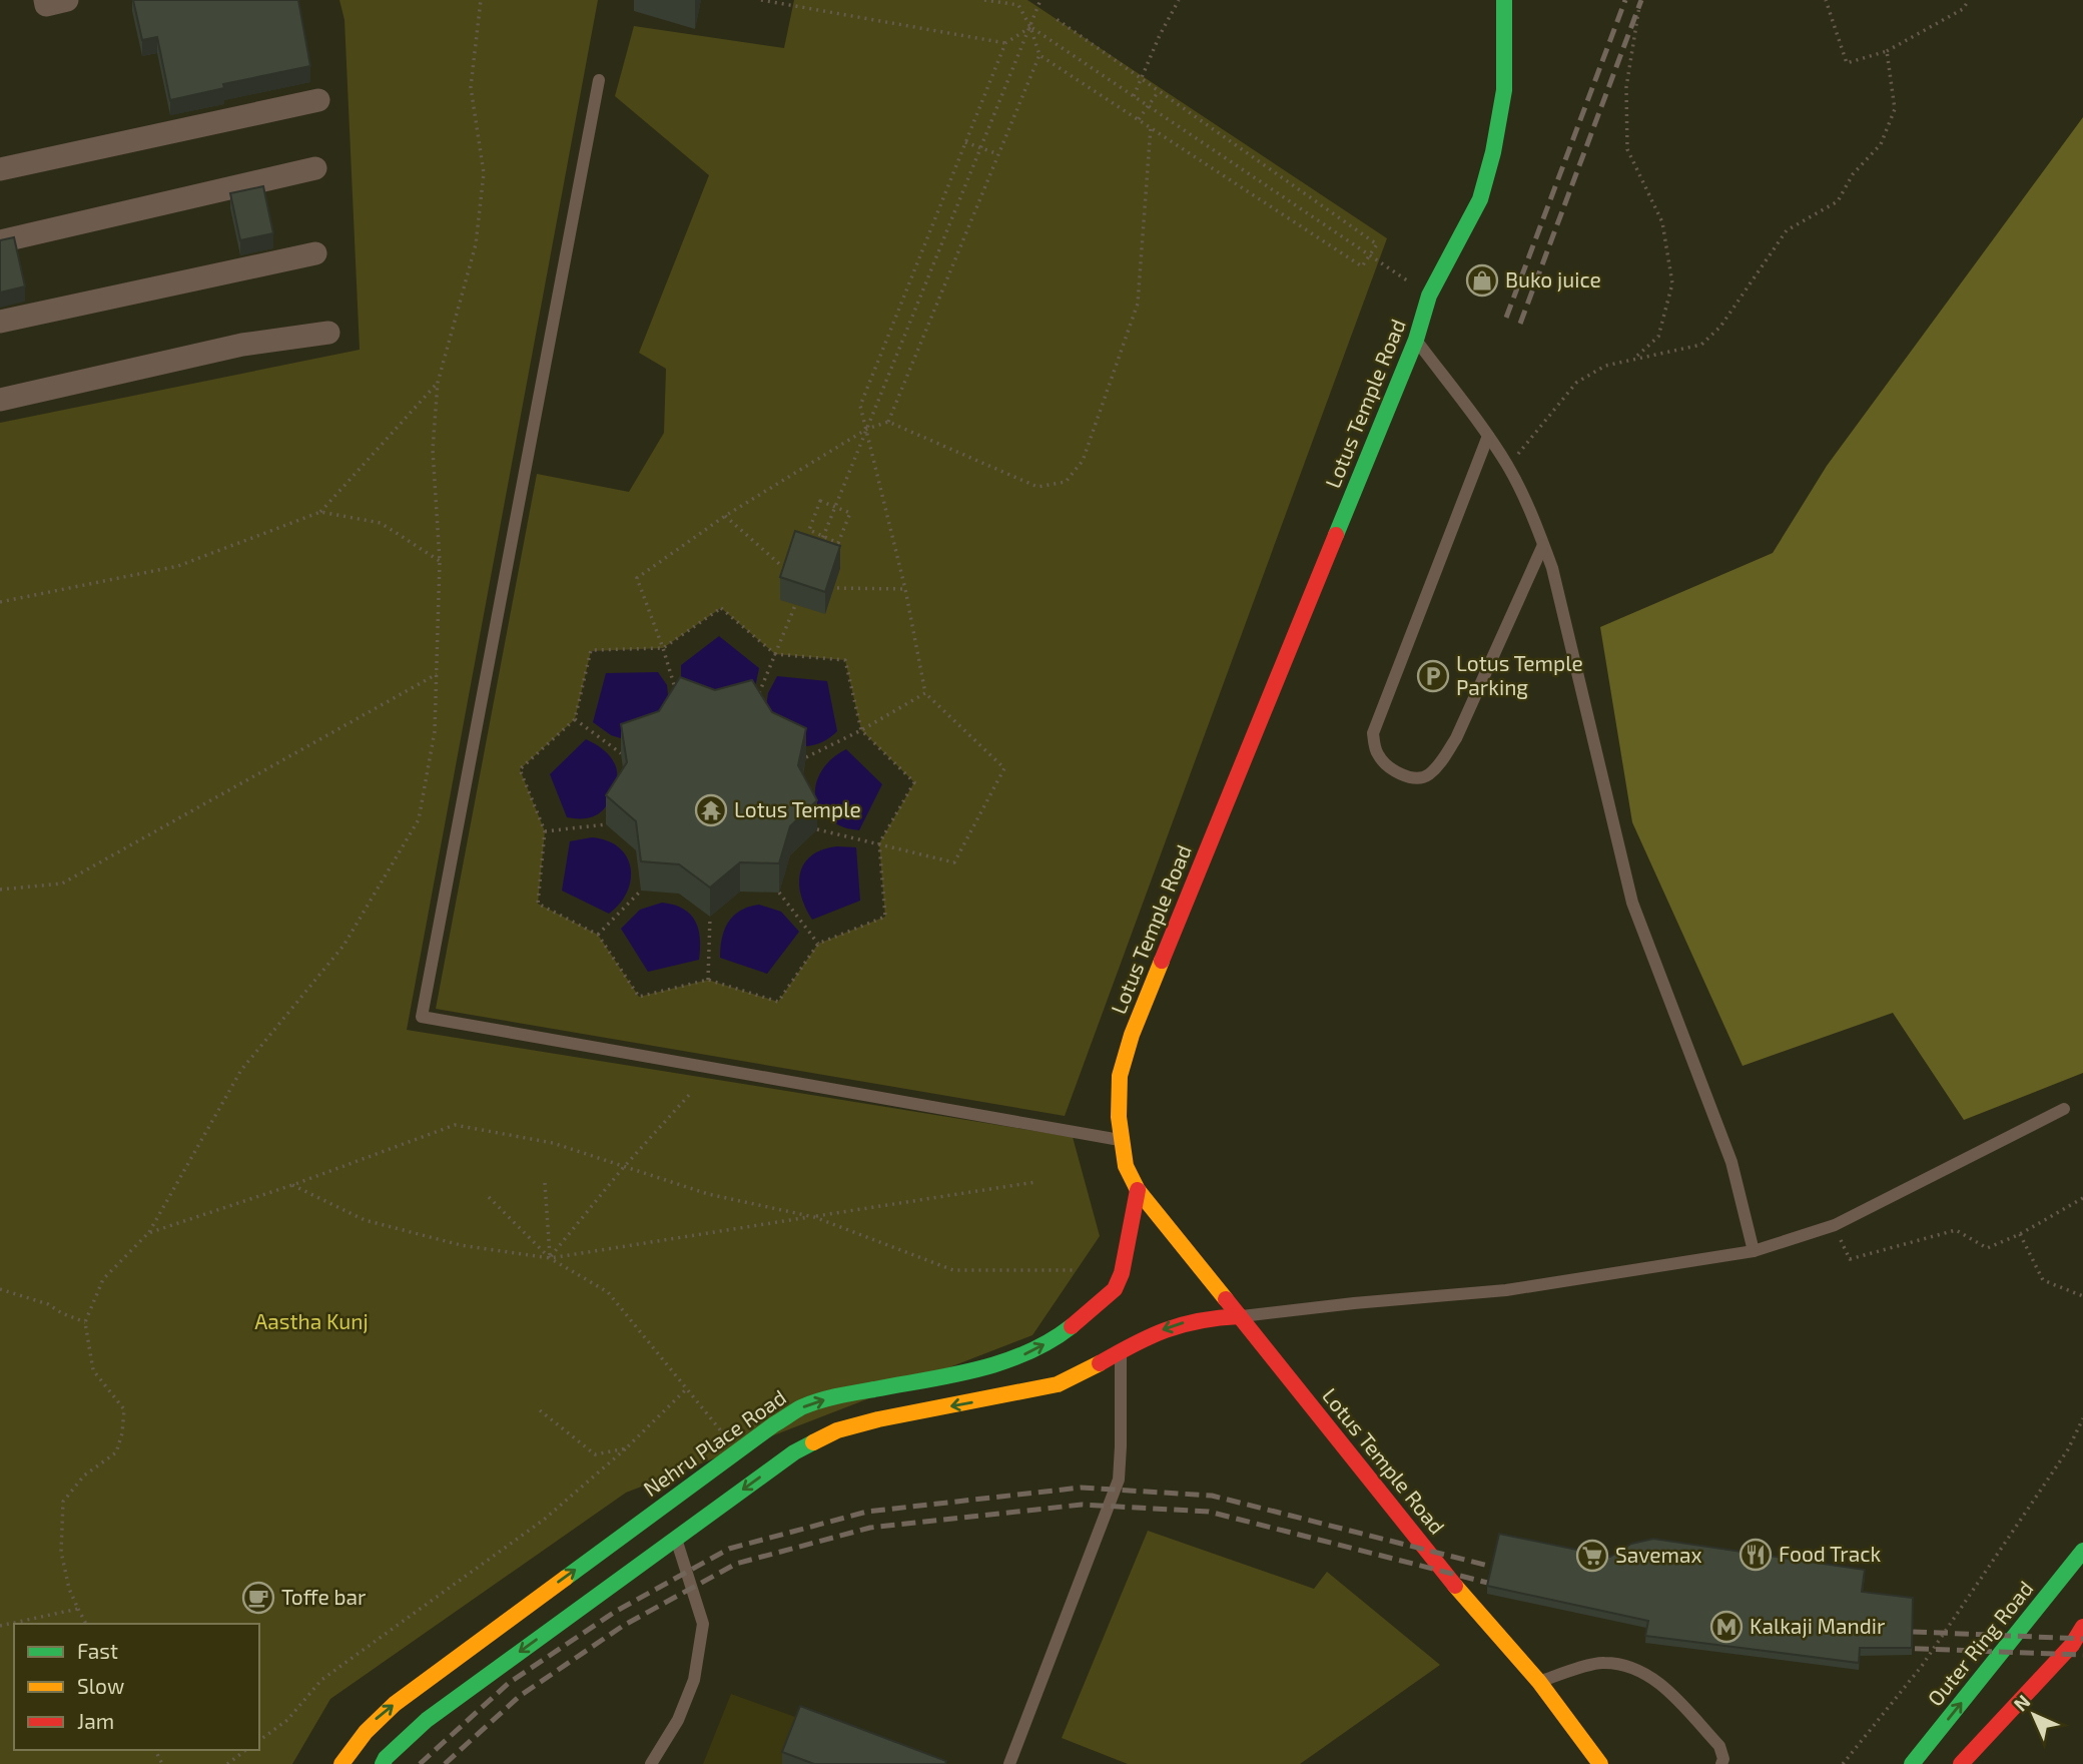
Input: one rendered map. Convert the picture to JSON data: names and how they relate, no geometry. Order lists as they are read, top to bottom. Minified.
{"streets":{"street":["Lotus Temple Road","Nehru Place Road","Outer Ring Road"]},"crossings":[["Lotus Temple Road","Nehru Place Road"]],"parks":["Aastha Kunj"],"places":{"shop":["Buko juice"],"parking":["Lotus Temple Parking"],"temple":["Lotus Temple"],"restaurant":["Food Track"],"supermarket":["Savemax"],"cafe":["Toffe bar"],"metro station":["Kalkaji Mandir"]},"legend":["Fast","Slow","Jam"],"north":"top left"}
